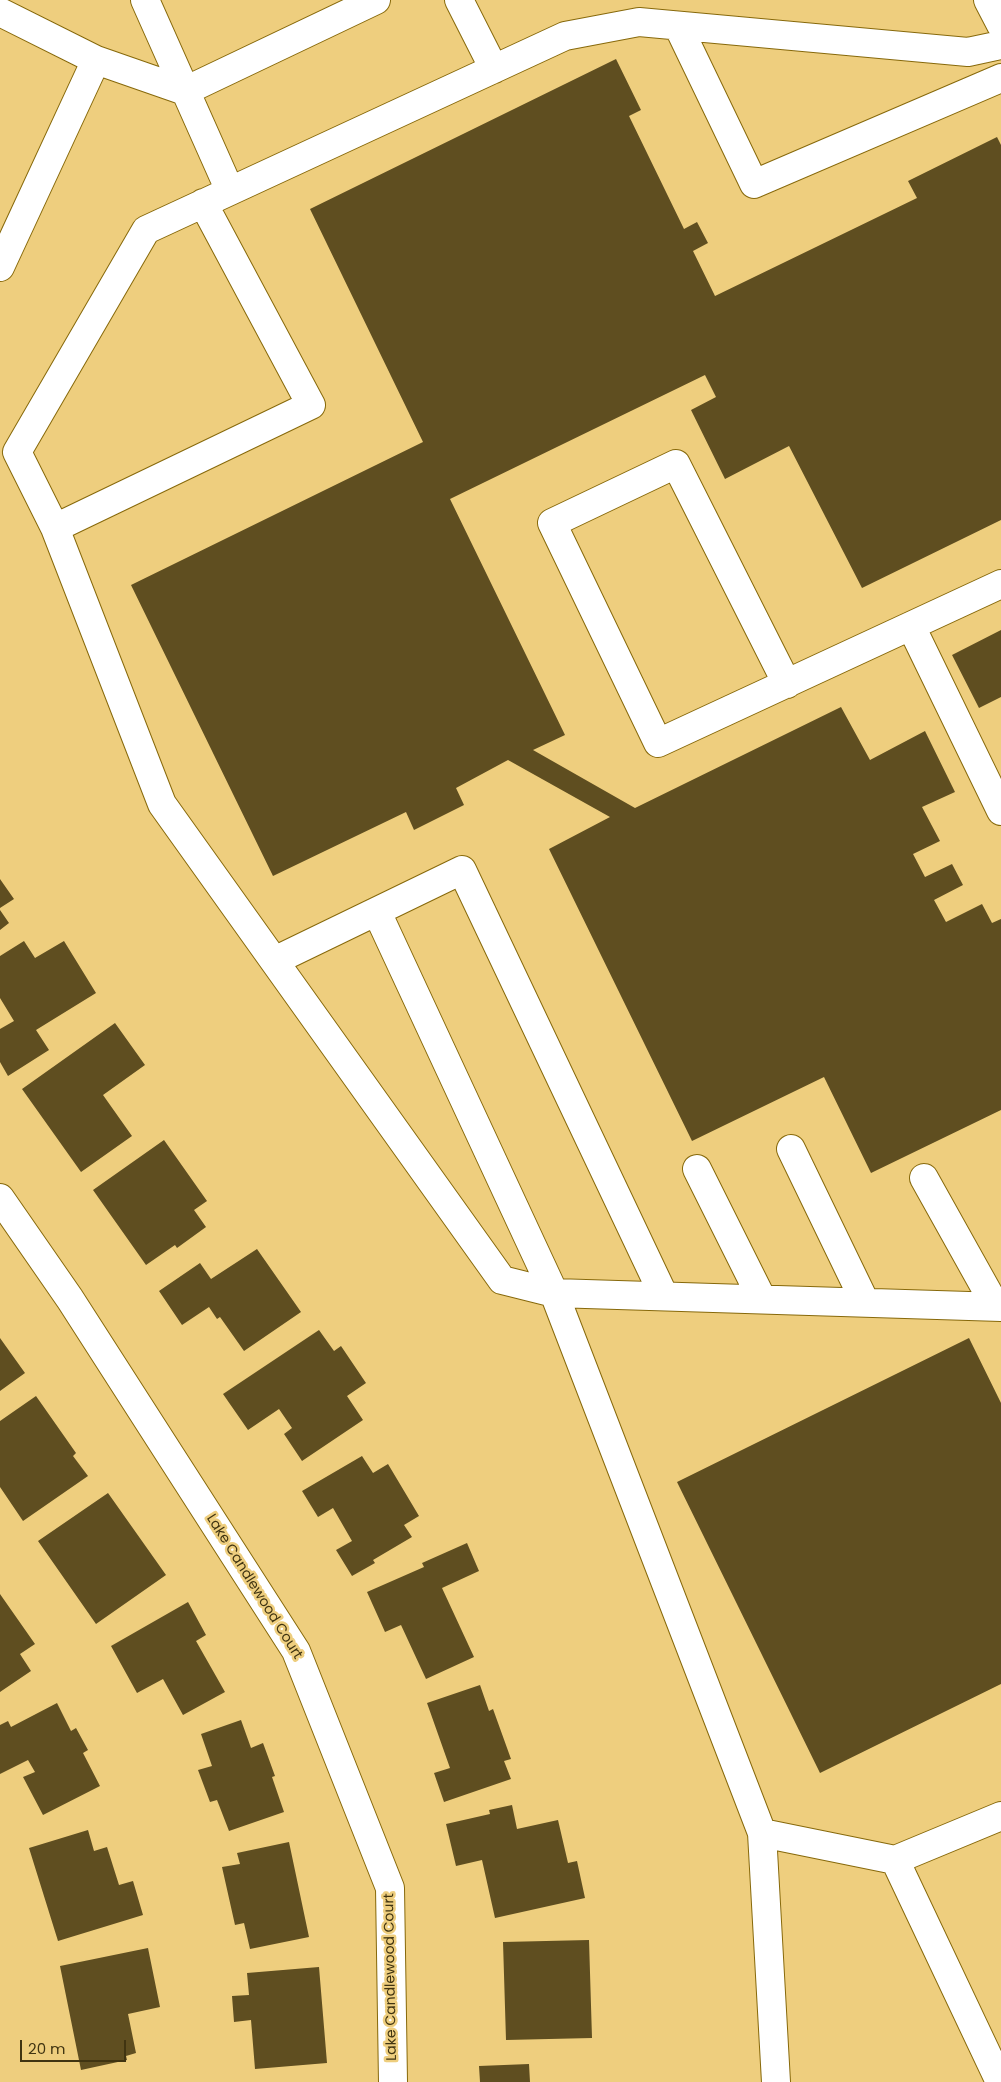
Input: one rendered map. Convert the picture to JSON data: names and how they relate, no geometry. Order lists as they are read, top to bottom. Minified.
{"streets":{"street":["Lake Candlewood Court"]},"scale_bar":"20 m"}
